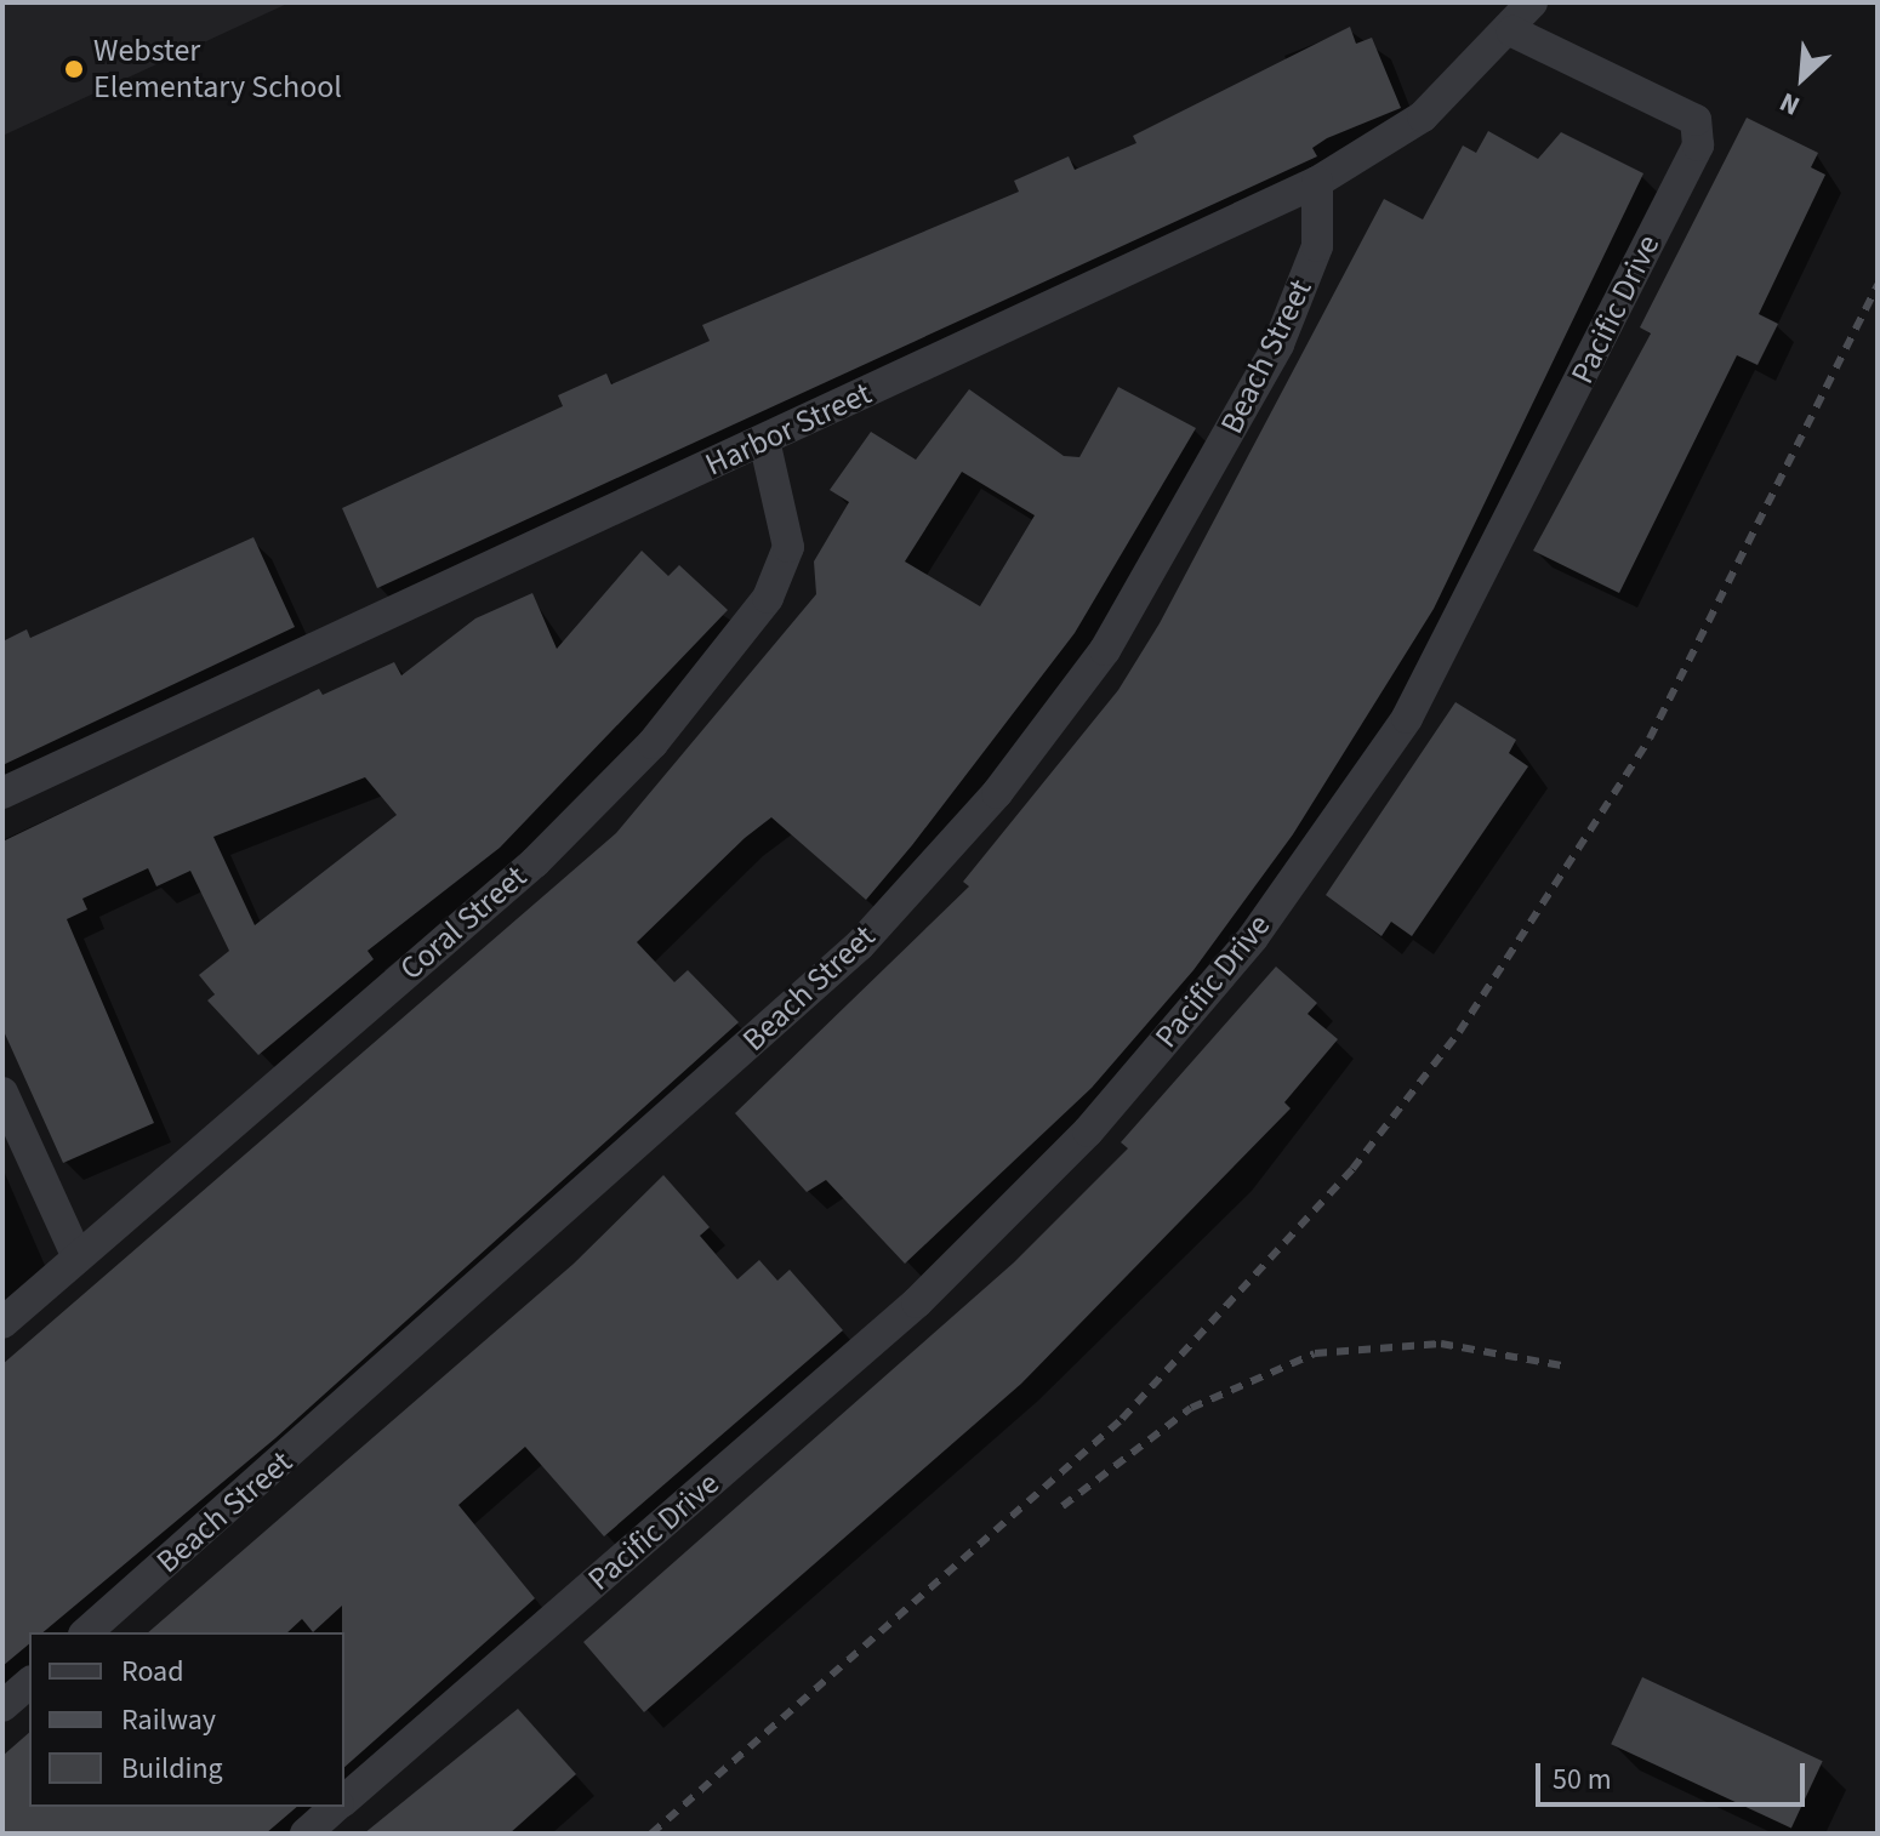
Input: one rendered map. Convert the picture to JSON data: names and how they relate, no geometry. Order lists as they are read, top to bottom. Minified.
{"streets":{"street":["Pacific Drive","Beach Street","Harbor Street","Coral Street"]},"crossings":[["Pacific Drive","Harbor Street"],["Beach Street","Harbor Street"],["Harbor Street","Coral Street"]],"places":["Webster Elementary School"],"legend":["Road","Railway","Building"],"scale_bar":"50 m","north":"bottom left"}
